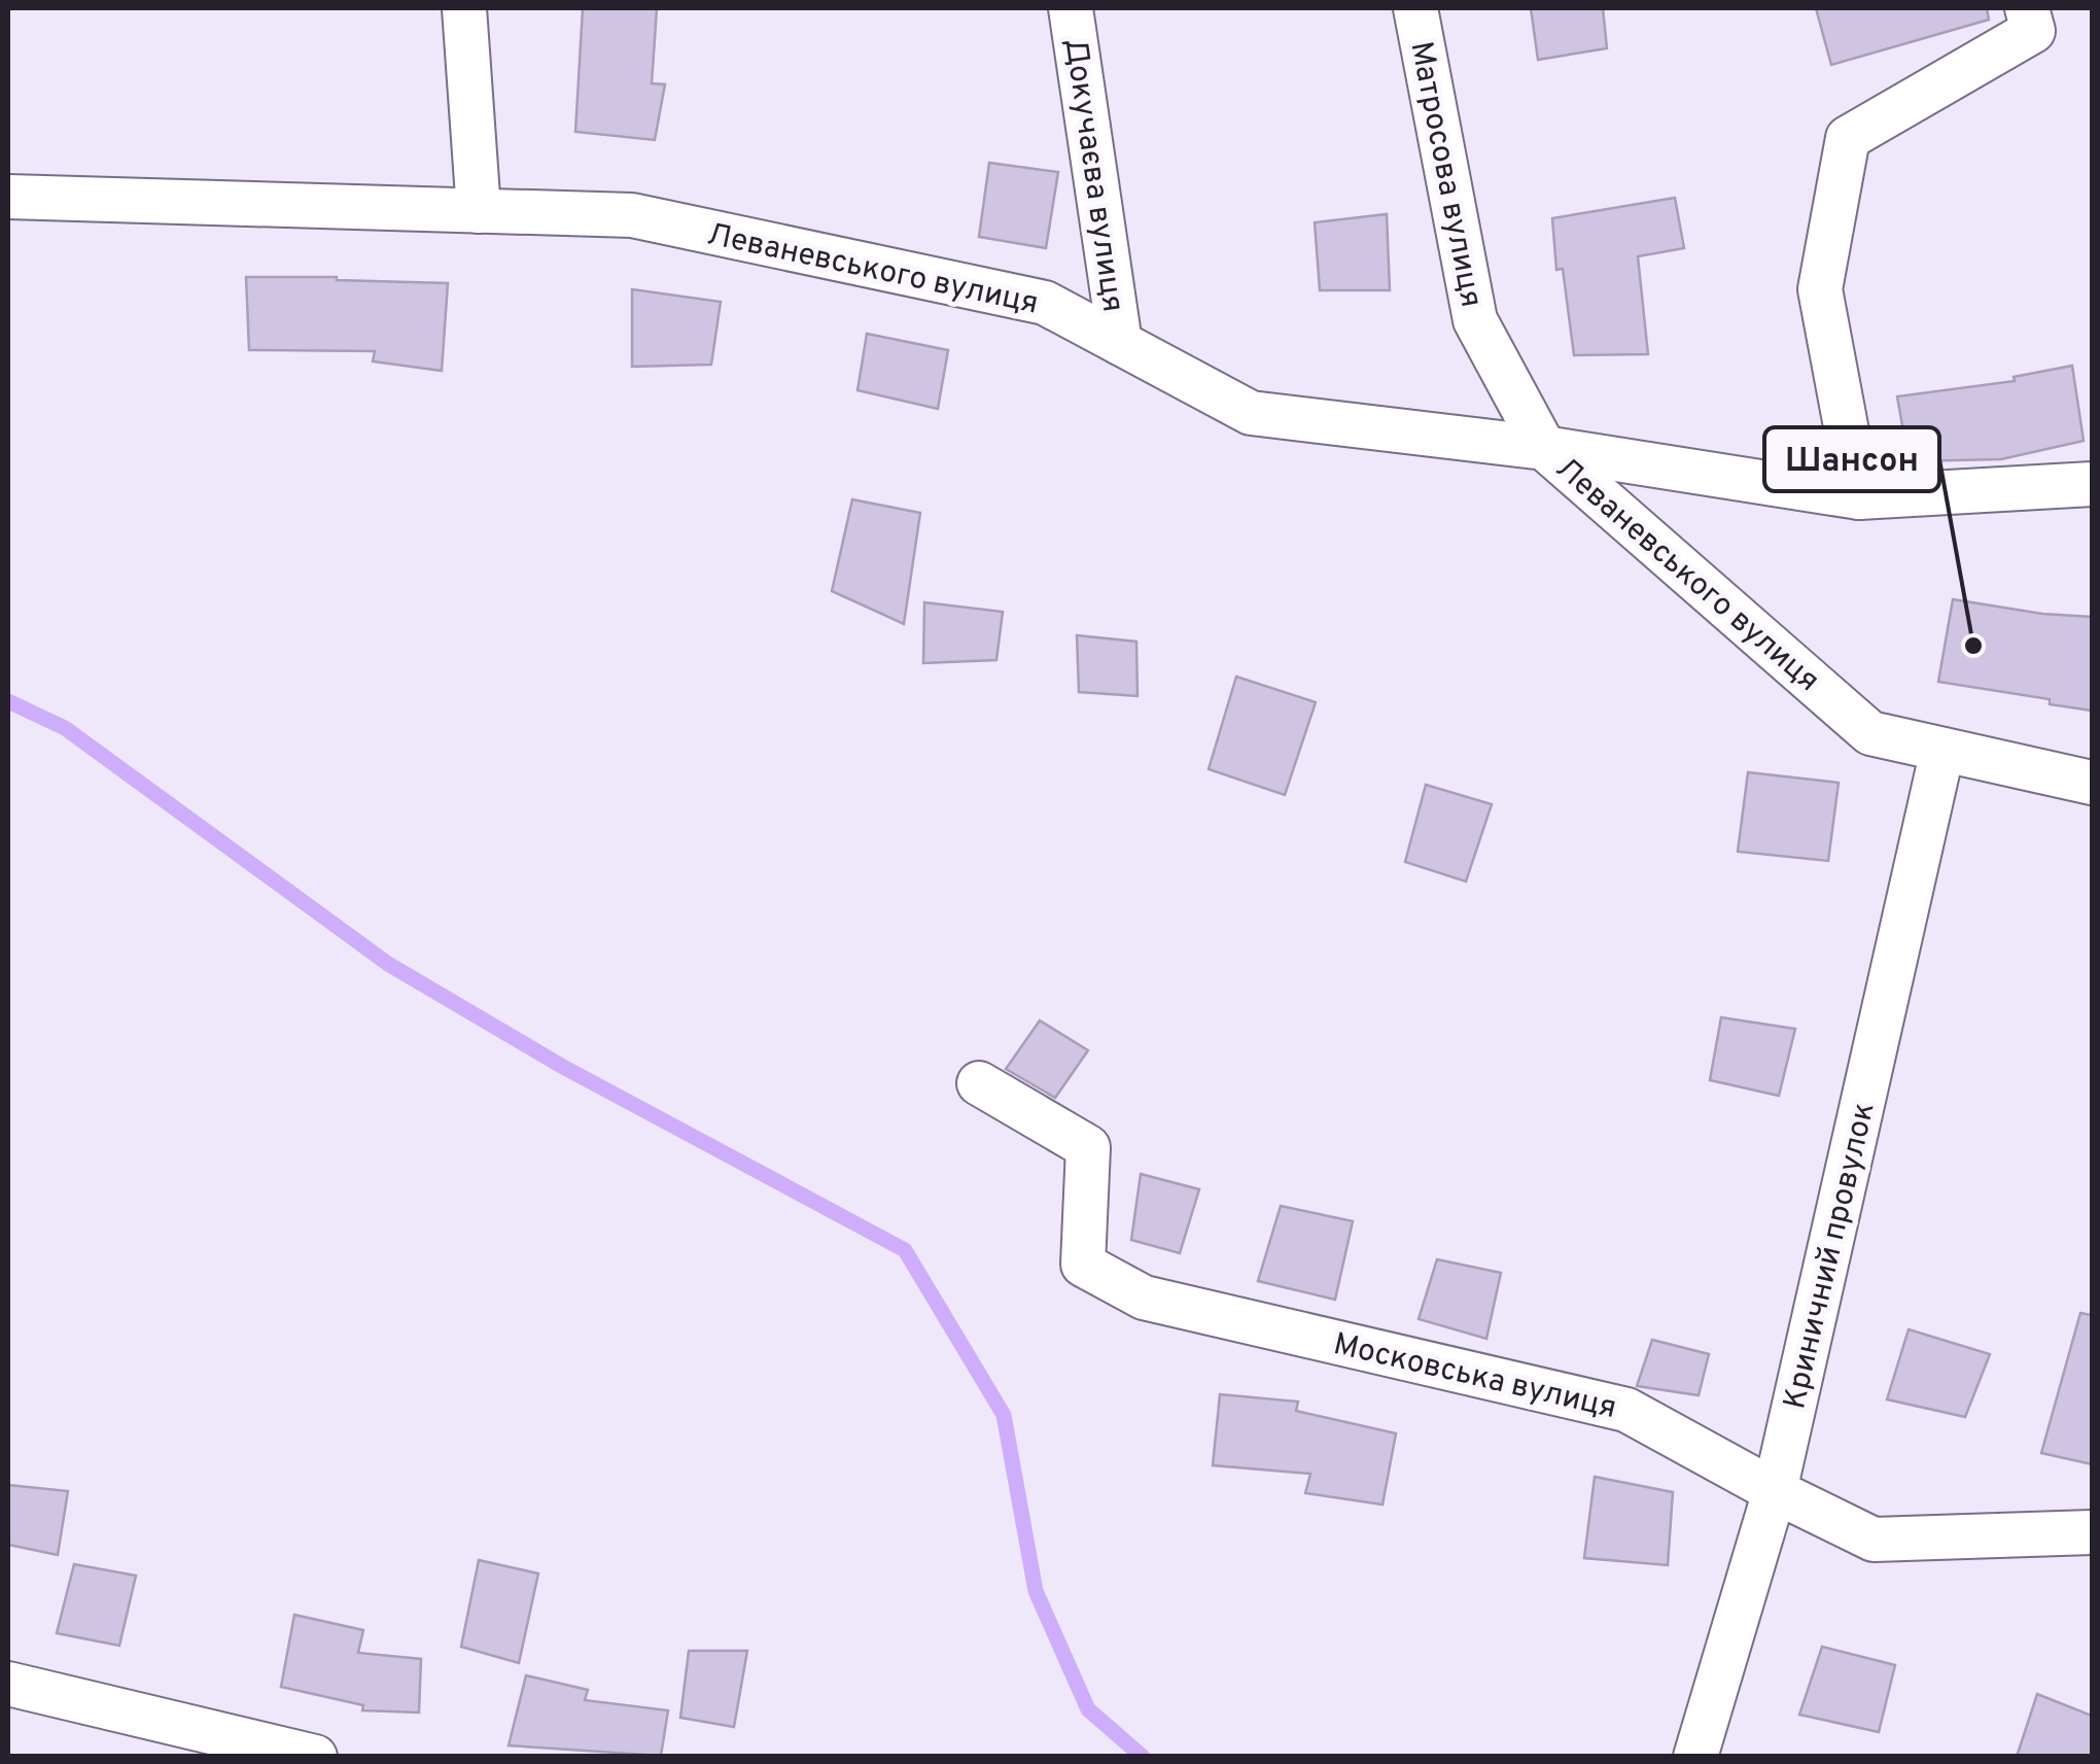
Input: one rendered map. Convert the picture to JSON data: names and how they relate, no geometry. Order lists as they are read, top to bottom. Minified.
{"streets":{"street":["Матросова вулиця","Докучаєва вулиця","Леваневського вулиця","Криничний провулок","Московська вулиця"]},"crossings":[["Матросова вулиця","Леваневського вулиця"],["Докучаєва вулиця","Леваневського вулиця"],["Леваневського вулиця","Криничний провулок"],["Криничний провулок","Московська вулиця"]],"places":["Шансон"]}
